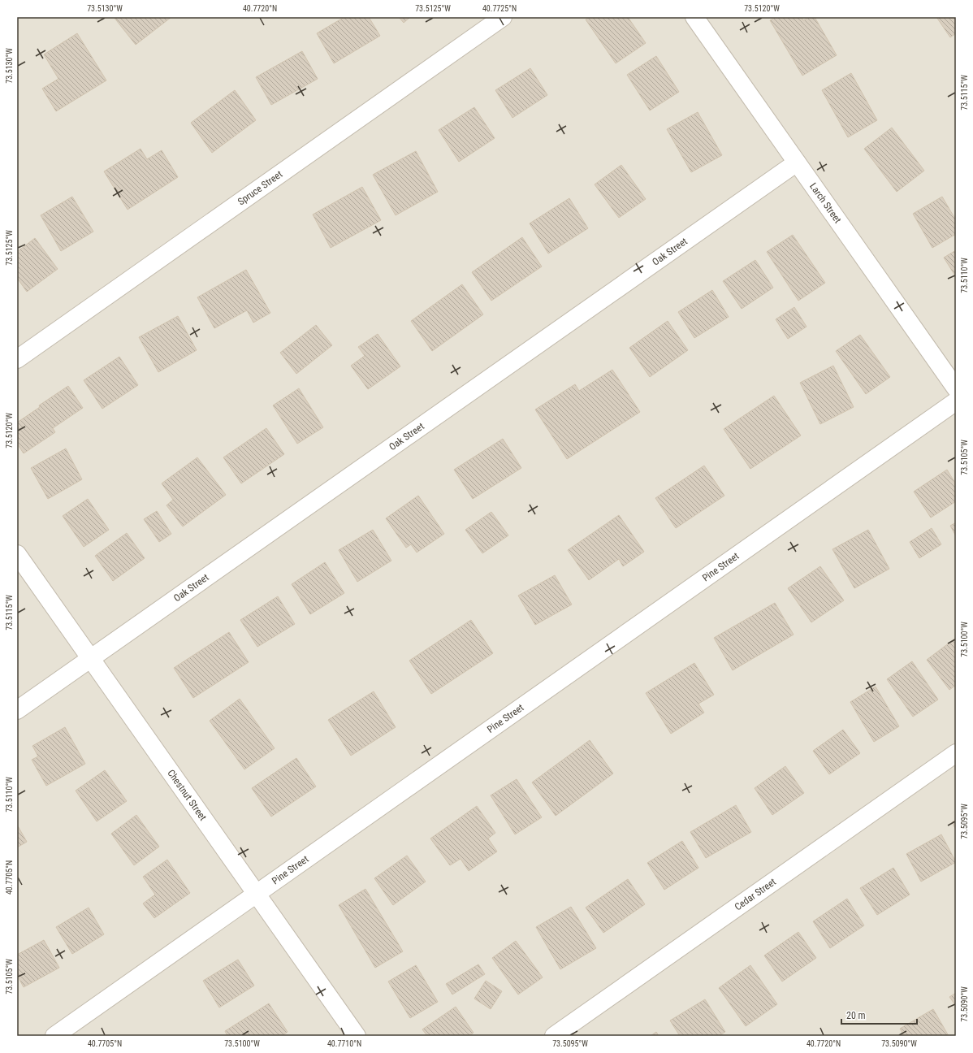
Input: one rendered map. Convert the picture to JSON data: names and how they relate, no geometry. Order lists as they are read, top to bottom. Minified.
{"streets":{"street":["Spruce Street","Larch Street","Oak Street","Pine Street","Chestnut Street","Cedar Street"]},"crossings":[["Larch Street","Oak Street"],["Oak Street","Chestnut Street"],["Pine Street","Chestnut Street"]],"scale_bar":"20 m","coordinates":["73.5130°W","40.7720°N","73.5125°W","40.7725°N","73.5120°W","73.5115°W","73.5110°W","73.5105°W","73.5100°W","73.5095°W","40.7705°N","73.5090°W","40.7710°N"]}
